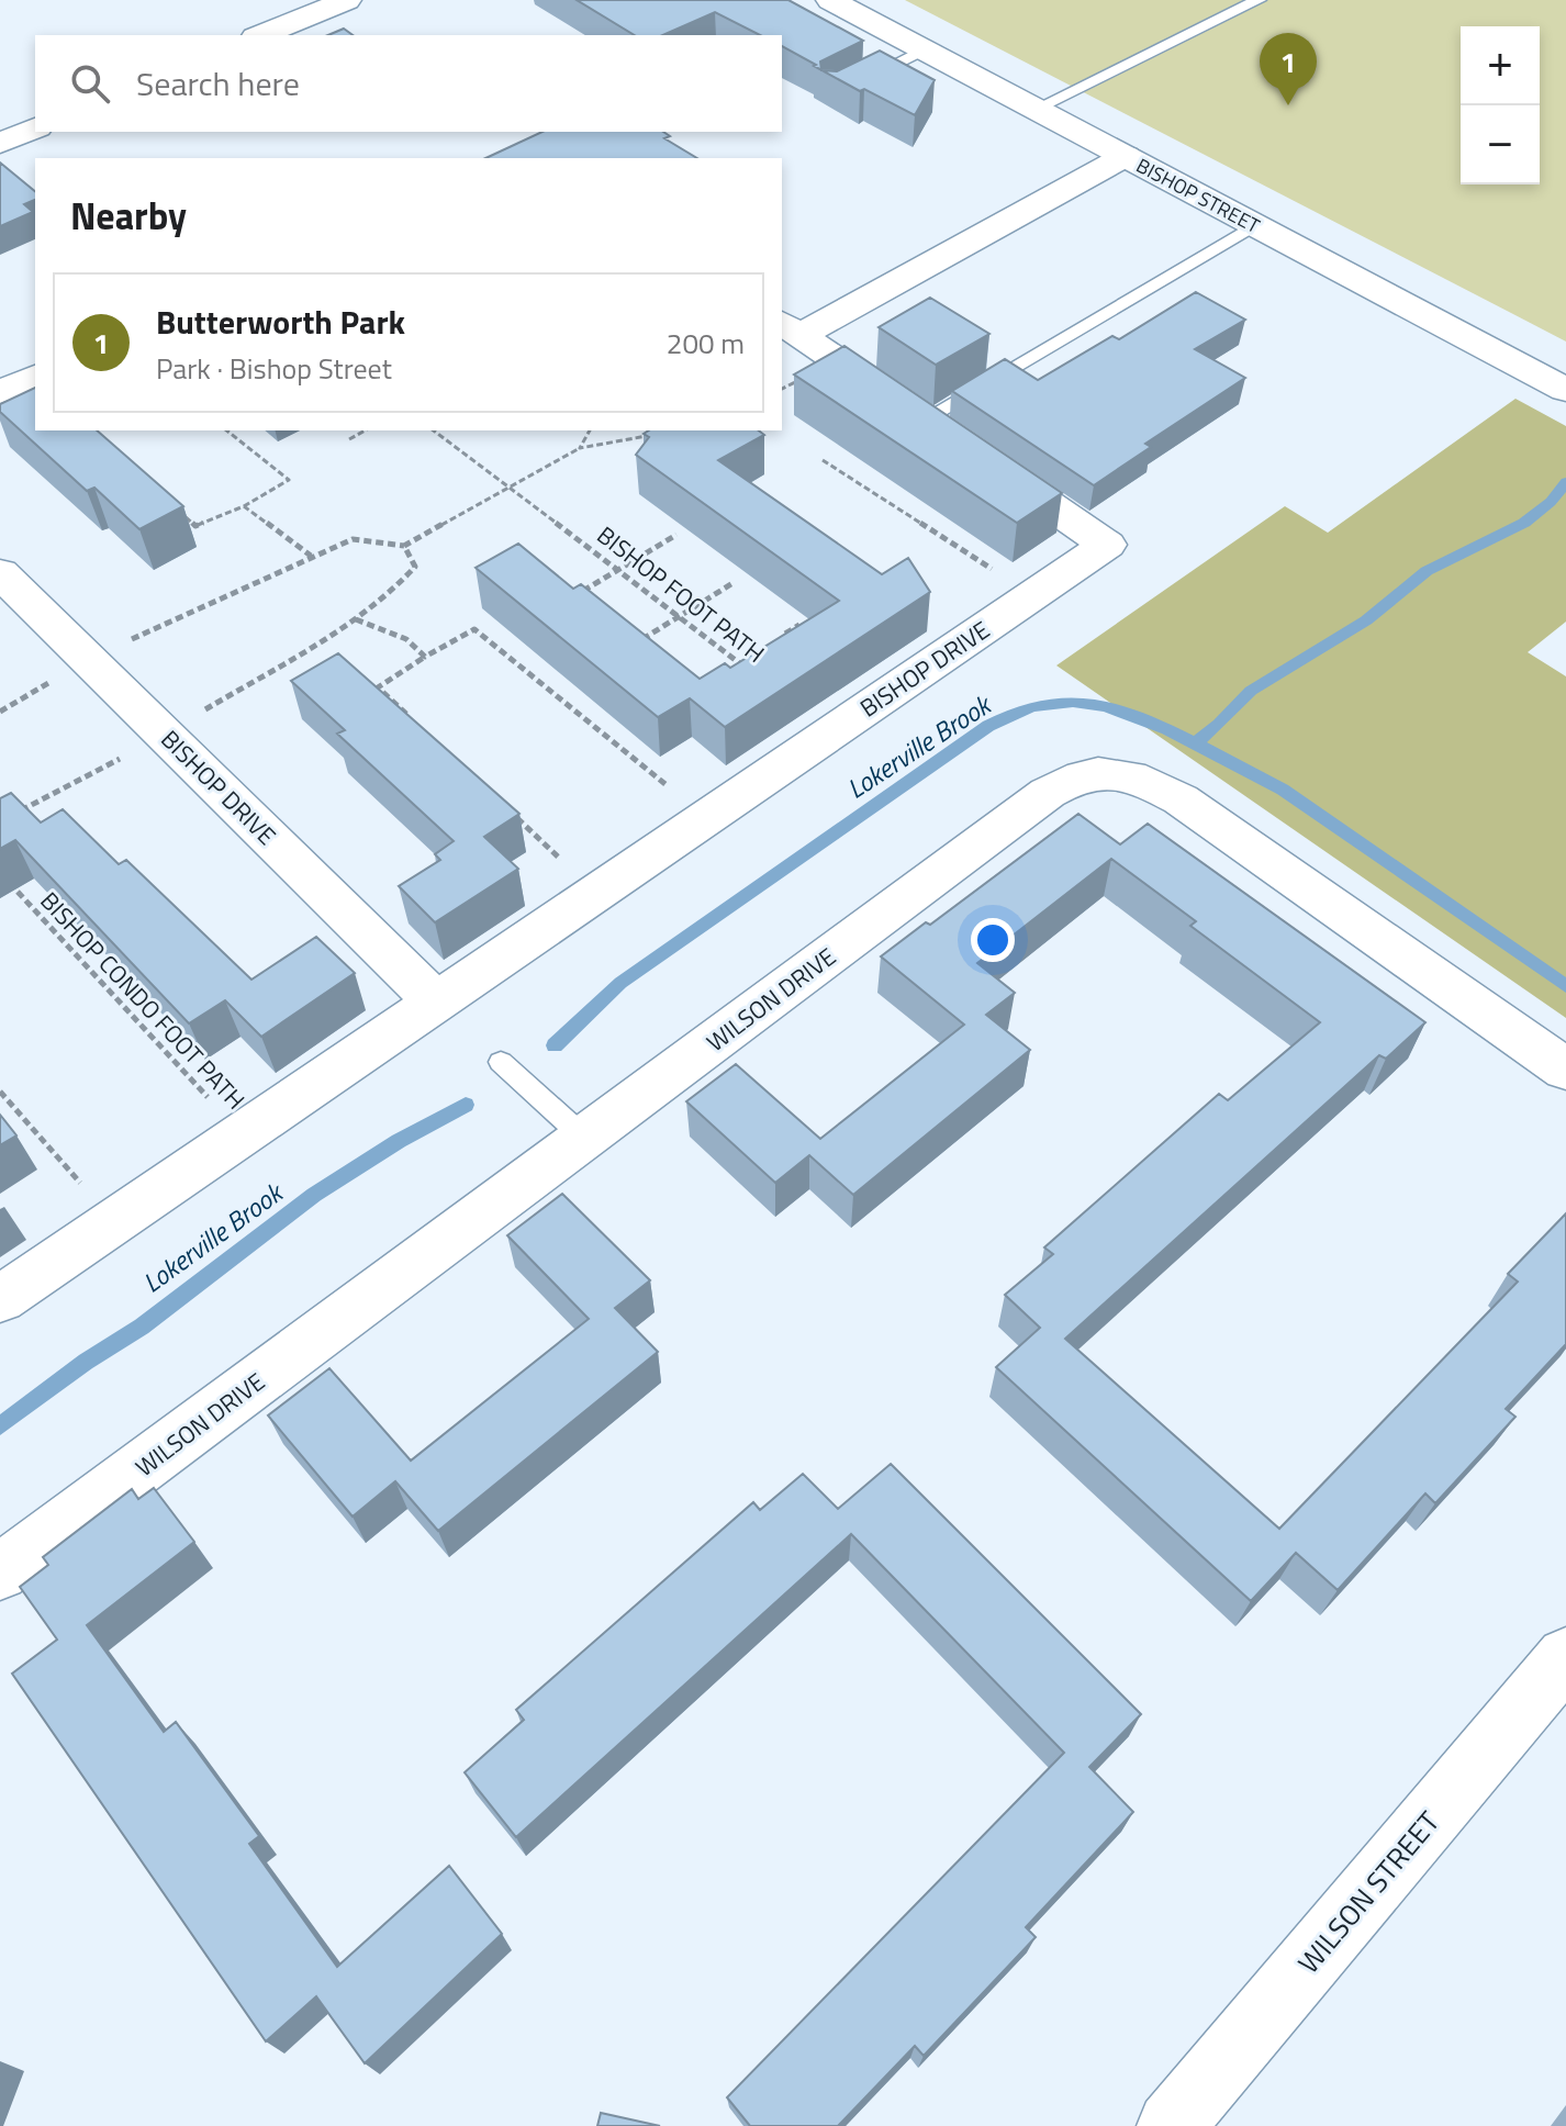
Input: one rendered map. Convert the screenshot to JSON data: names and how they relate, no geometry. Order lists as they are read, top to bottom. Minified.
{"streets":{"street":["BISHOP STREET","BISHOP DRIVE","WILSON DRIVE","WILSON STREET"],"path":["BISHOP FOOT PATH","BISHOP CONDO FOOT PATH"]},"crossings":[["BISHOP STREET","BISHOP DRIVE"],["BISHOP DRIVE","BISHOP CONDO FOOT PATH"]],"water":["Lokerville Brook"],"page":{"map_buttons":["+","−"],"pins":"1","search":"Search here","heading":"Nearby","list":[{"mark":"1","name":"Butterworth Park","note":"Park · Bishop Street","value":"200 m"}]}}
